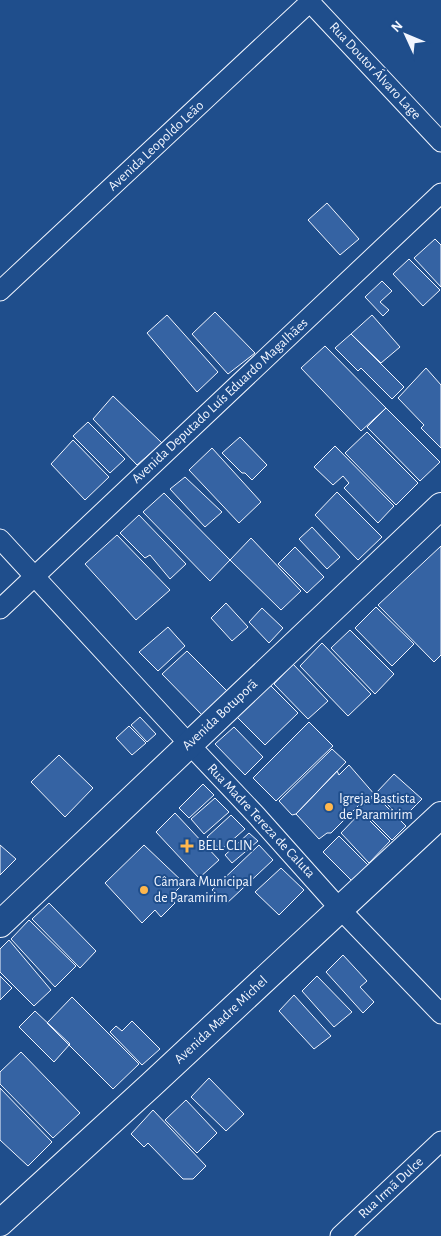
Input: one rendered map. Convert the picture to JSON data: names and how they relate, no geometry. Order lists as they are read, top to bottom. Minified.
{"streets":{"street":["Rua Doutor Álvaro Lage","Avenida Leopoldo Leão","Avenida Deputado Luís Eduardo Magalhães","Avenida Botuporã","Rua Madre Tereza de Caluta","Avenida Madre Michel","Rua Irmã Dulce"]},"crossings":[["Rua Doutor Álvaro Lage","Avenida Leopoldo Leão"],["Avenida Deputado Luís Eduardo Magalhães","Rua Madre Tereza de Caluta"],["Avenida Botuporã","Rua Madre Tereza de Caluta"],["Rua Madre Tereza de Caluta","Avenida Madre Michel"]],"places":{"other":["Igreja Bastista de Paramirim","Câmara Municipal de Paramirim"],"health":["BELL CLIN"]},"north":"top left"}
